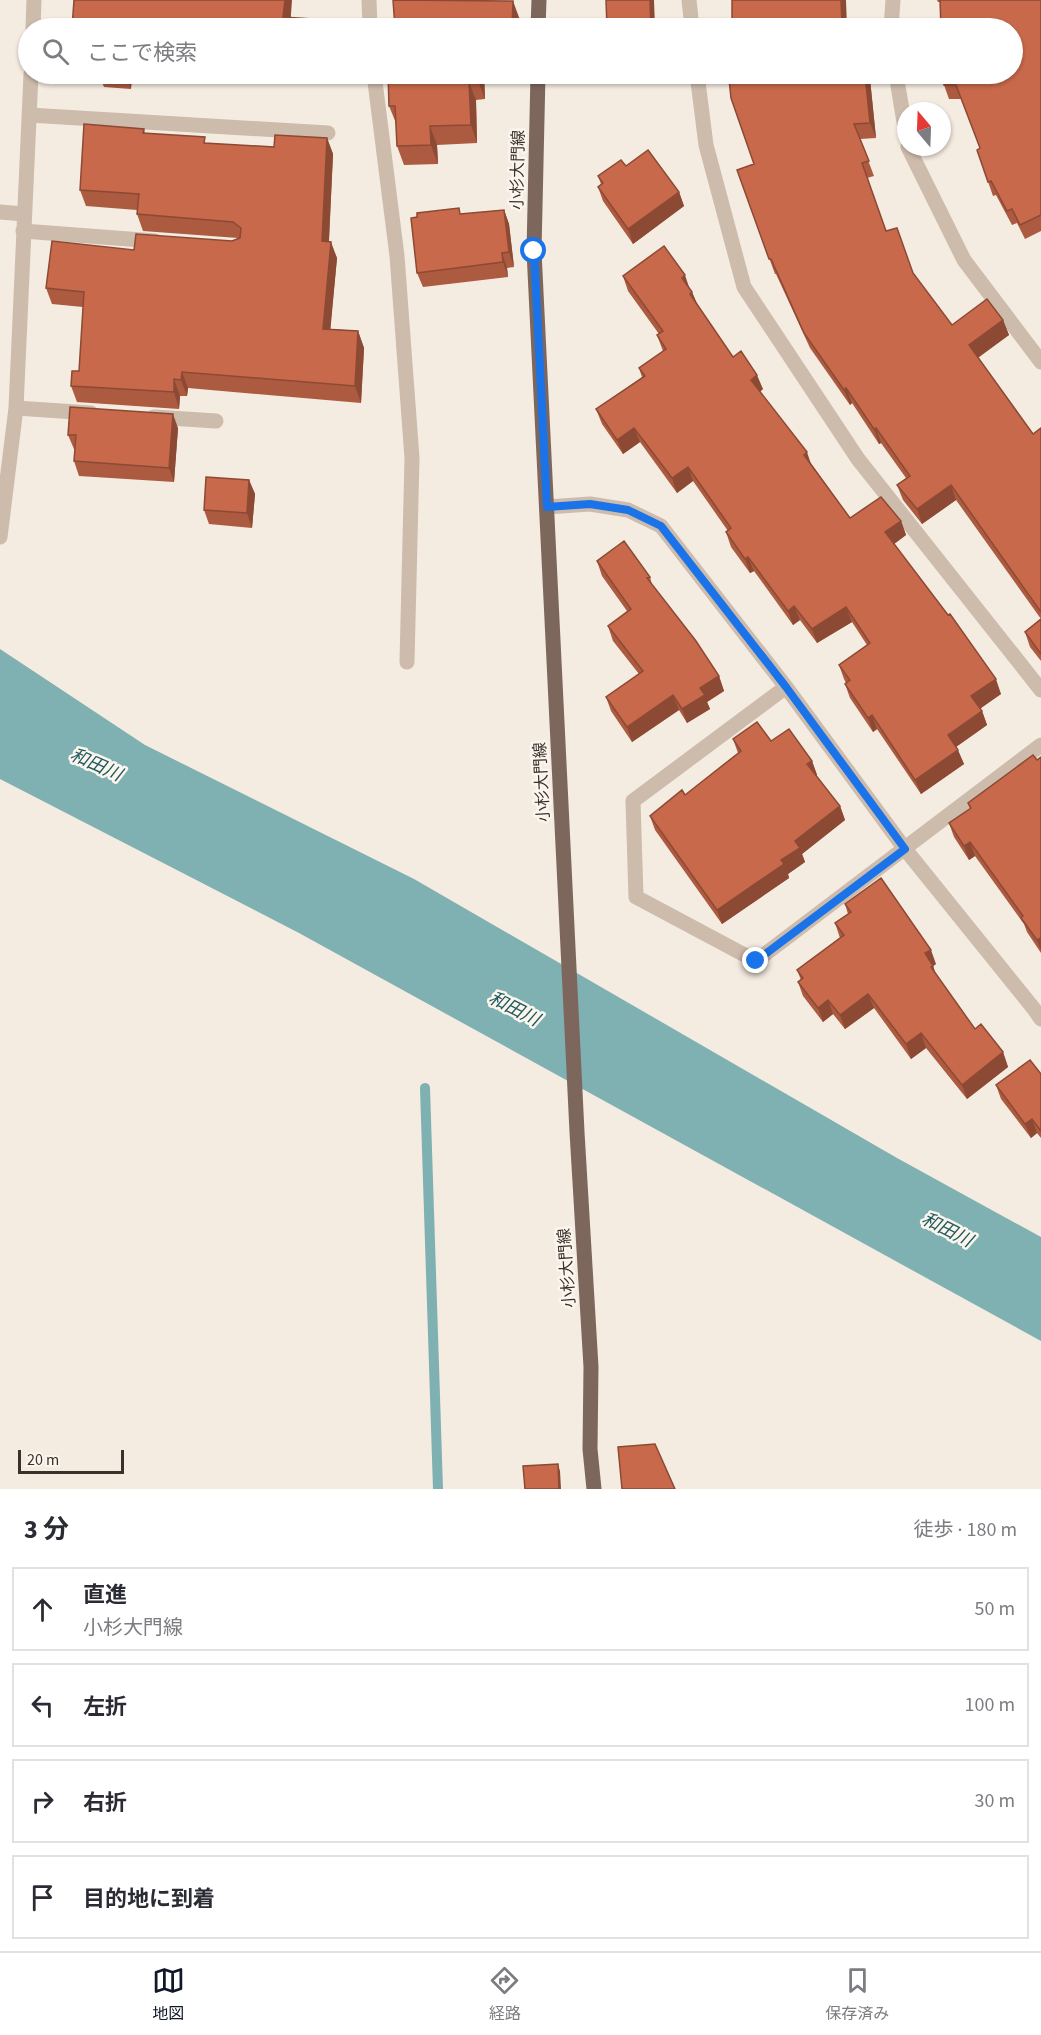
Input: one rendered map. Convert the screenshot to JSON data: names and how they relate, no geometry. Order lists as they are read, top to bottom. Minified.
{"streets":{"main road":["小杉大門線"]},"water":["和田川"],"scale_bar":"20 m","north":"top","page":{"search":"ここで検索","scale":"20 m","heading":["3 分","徒歩 · 180 m"],"list":[["直進","小杉大門線","50 m"],["左折","100 m"],["右折","30 m"],"目的地に到着"],"nav":["地図","経路","保存済み"]}}
